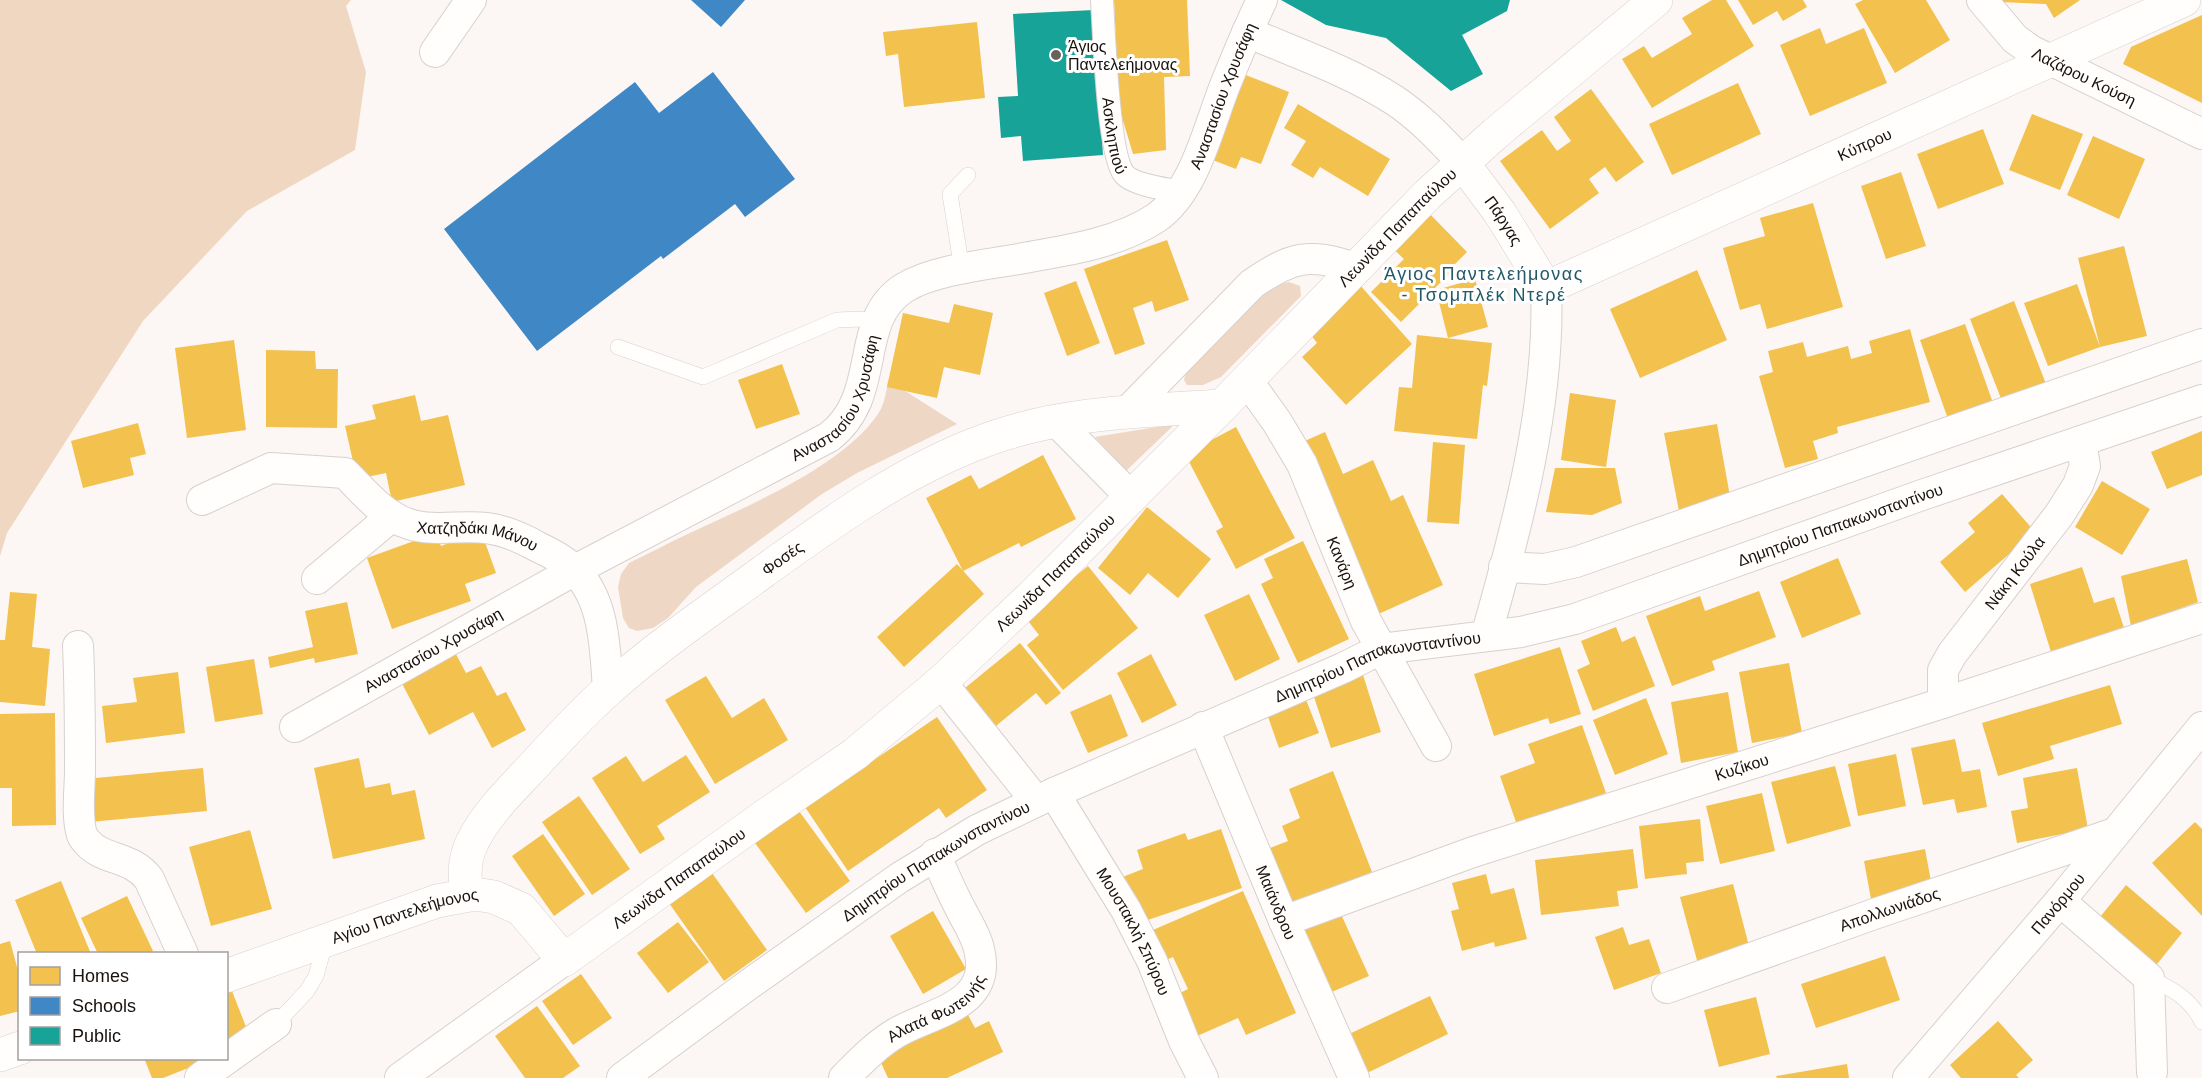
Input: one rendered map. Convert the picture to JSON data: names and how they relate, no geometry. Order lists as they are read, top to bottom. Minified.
{"streets":{"main road":["Κύπρου","Πάργας","Λεωνίδα Παπαπαύλου","Φοσές","Αγίου Παντελεήμονος"],"street":["Λαζάρου Κούση","Αναστασίου Χρυσάφη","Ασκληπιού","Δημητρίου Παπακωνσταντίνου","Χατζηδάκι Μάνου","Κανάρη","Νάκη Κούλα","Κυζίκου","Μαιάνδρου","Πανόρμου","Απολλωνιάδος","Μουστακλή Σπύρου","Αλατά Φωτεινής"]},"crossings":[["Λαζάρου Κούση","Κύπρου"],["Αναστασίου Χρυσάφη","Ασκληπιού"],["Αναστασίου Χρυσάφη","Πάργας"],["Αναστασίου Χρυσάφη","Χατζηδάκι Μάνου"],["Κύπρου","Πάργας"],["Πάργας","Λεωνίδα Παπαπαύλου"],["Λεωνίδα Παπαπαύλου","Φοσές"],["Λεωνίδα Παπαπαύλου","Κανάρη"],["Λεωνίδα Παπαπαύλου","Αγίου Παντελεήμονος"],["Λεωνίδα Παπαπαύλου","Μουστακλή Σπύρου"],["Δημητρίου Παπακωνσταντίνου","Κανάρη"],["Δημητρίου Παπακωνσταντίνου","Νάκη Κούλα"],["Δημητρίου Παπακωνσταντίνου","Μαιάνδρου"],["Δημητρίου Παπακωνσταντίνου","Μουστακλή Σπύρου"],["Δημητρίου Παπακωνσταντίνου","Αλατά Φωτεινής"],["Φοσές","Αγίου Παντελεήμονος"],["Νάκη Κούλα","Κυζίκου"],["Κυζίκου","Μαιάνδρου"],["Πανόρμου","Απολλωνιάδος"]],"districts":["Άγιος Παντελεήμονας - Τσομπλέκ Ντερέ"],"places":["Άγιος Παντελεήμονας"],"legend":["Homes","Schools","Public"]}
